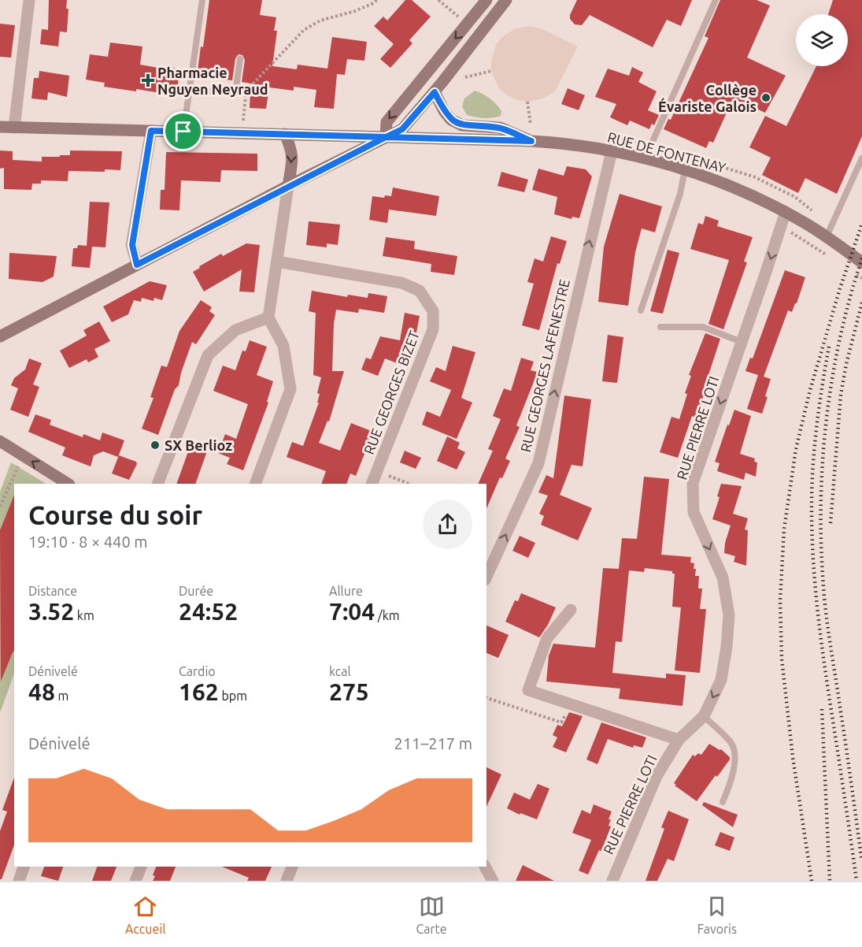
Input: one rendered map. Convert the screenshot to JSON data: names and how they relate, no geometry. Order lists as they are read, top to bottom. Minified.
{"streets":{"main road":["RUE DE FONTENAY"],"street":["RUE GEORGES LAFENESTRE","RUE GEORGES BIZET","RUE PIERRE LOTI"]},"crossings":[["RUE DE FONTENAY","RUE GEORGES LAFENESTRE"],["RUE DE FONTENAY","RUE PIERRE LOTI"]],"one_way":["RUE GEORGES LAFENESTRE","RUE PIERRE LOTI"],"places":{"health":["Pharmacie Nguyen Neyraud"],"other":["Collège Évariste Galois","SX Berlioz"]},"page":{"heading":["Course du soir","19:10 · 8 × 440 m"],"stats":[["Distance","3.52 km"],["Durée","24:52"],["Allure","7:04 /km"],["Dénivelé","48 m"],["Cardio","162 bpm"],["kcal","275"]],"chart":["Dénivelé","211–217 m"],"tabs":["Accueil","Carte","Favoris"]}}
